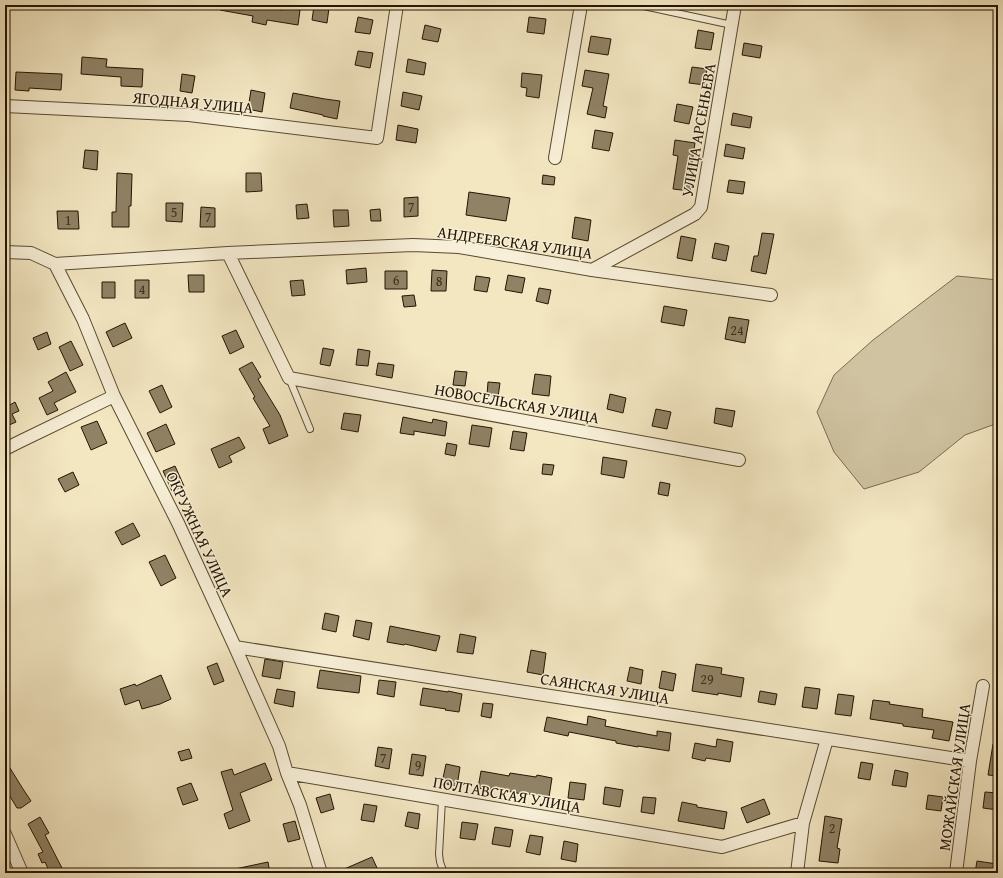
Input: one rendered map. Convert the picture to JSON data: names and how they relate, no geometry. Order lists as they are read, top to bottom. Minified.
{"streets":{"street":["ЯГОДНАЯ УЛИЦА","УЛИЦА АРСЕНЬЕВА","АНДРЕЕВСКАЯ УЛИЦА","НОВОСЕЛЬСКАЯ УЛИЦА","ОКРУЖНАЯ УЛИЦА","САЯНСКАЯ УЛИЦА","МОЖАЙСКАЯ УЛИЦА","ПОЛТАВСКАЯ УЛИЦА"]},"crossings":[["УЛИЦА АРСЕНЬЕВА","АНДРЕЕВСКАЯ УЛИЦА"],["АНДРЕЕВСКАЯ УЛИЦА","ОКРУЖНАЯ УЛИЦА"],["ОКРУЖНАЯ УЛИЦА","САЯНСКАЯ УЛИЦА"],["ОКРУЖНАЯ УЛИЦА","ПОЛТАВСКАЯ УЛИЦА"],["САЯНСКАЯ УЛИЦА","МОЖАЙСКАЯ УЛИЦА"]],"house_numbers":["7","5","7","1","6","8","4","24","29","7","9","2"]}
